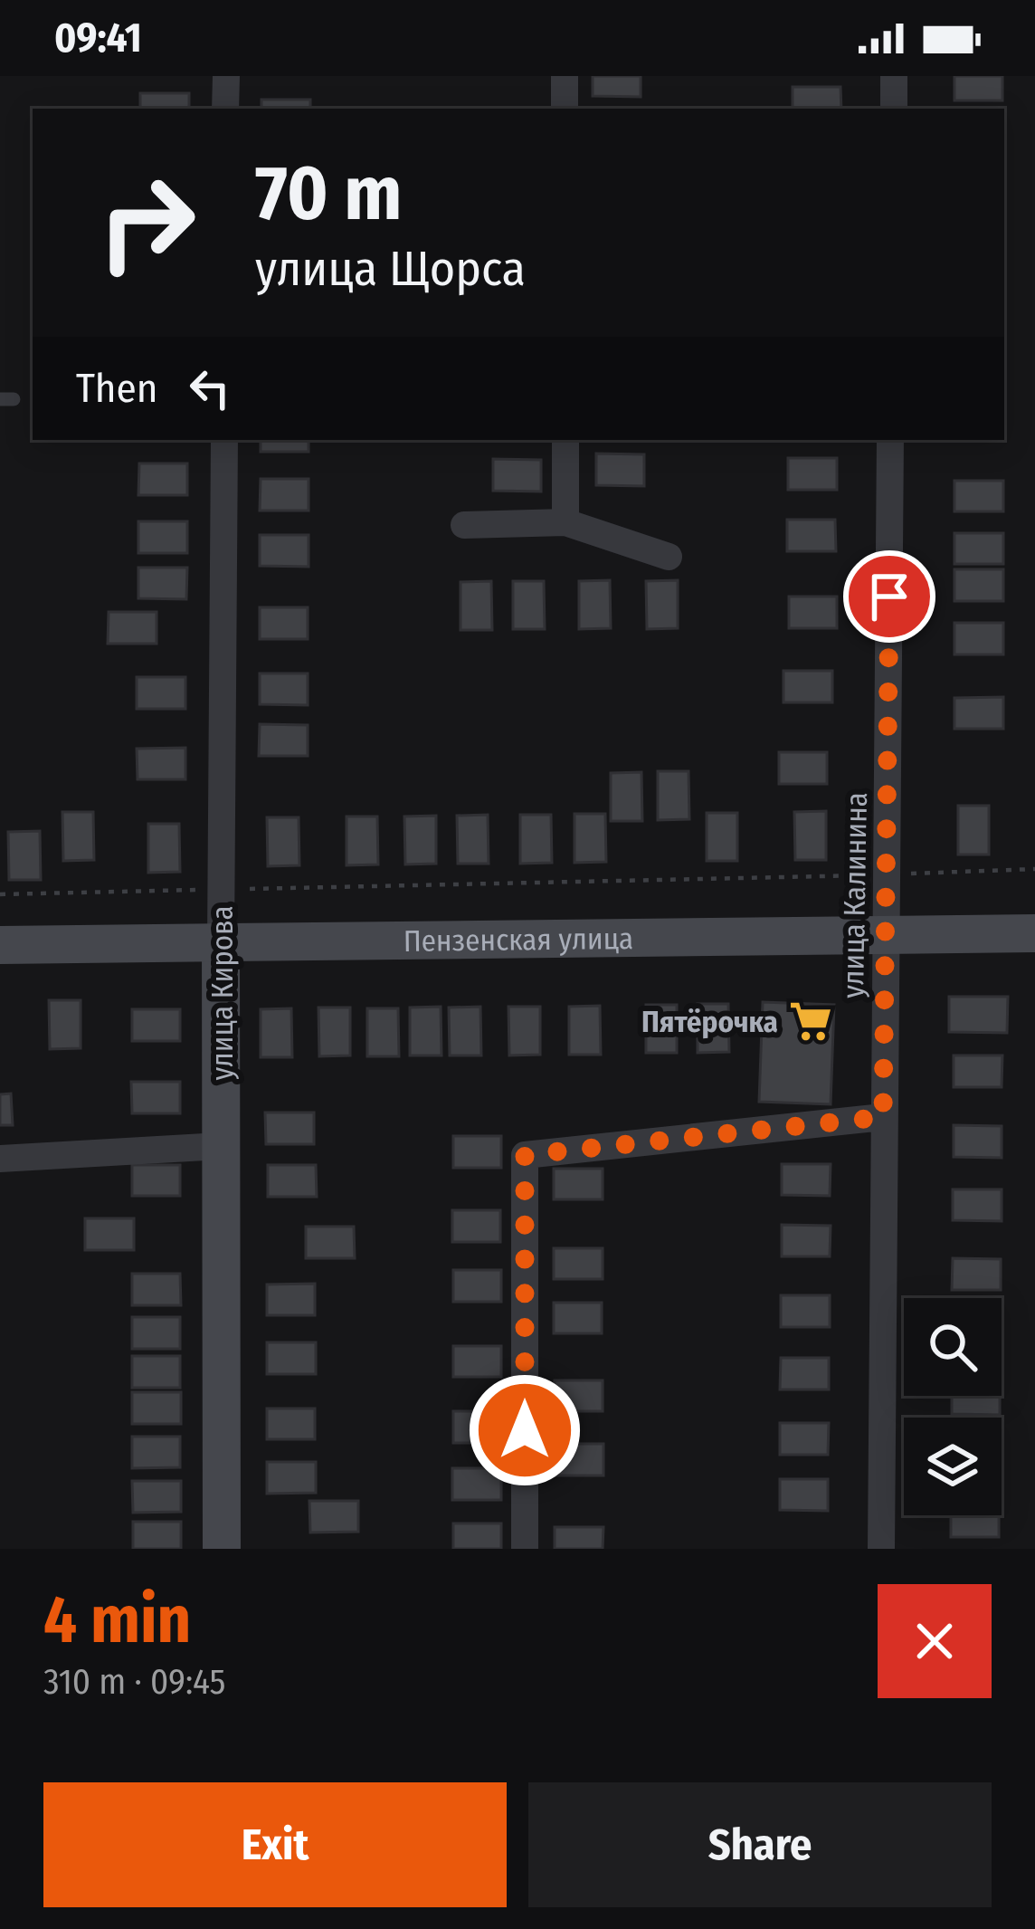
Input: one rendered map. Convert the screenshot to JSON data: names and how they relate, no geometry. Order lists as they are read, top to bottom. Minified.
{"streets":{"street":["улица Калинина","Пензенская улица","улица Кирова"]},"crossings":[["улица Калинина","Пензенская улица"],["Пензенская улица","улица Кирова"]],"places":{"supermarket":["Пятёрочка"]},"page":{"status":"09:41","turn":["70 m","улица Щорса"],"then":"Then","heading":["4 min","310 m · 09:45"],"buttons":["Exit","Share"]}}
